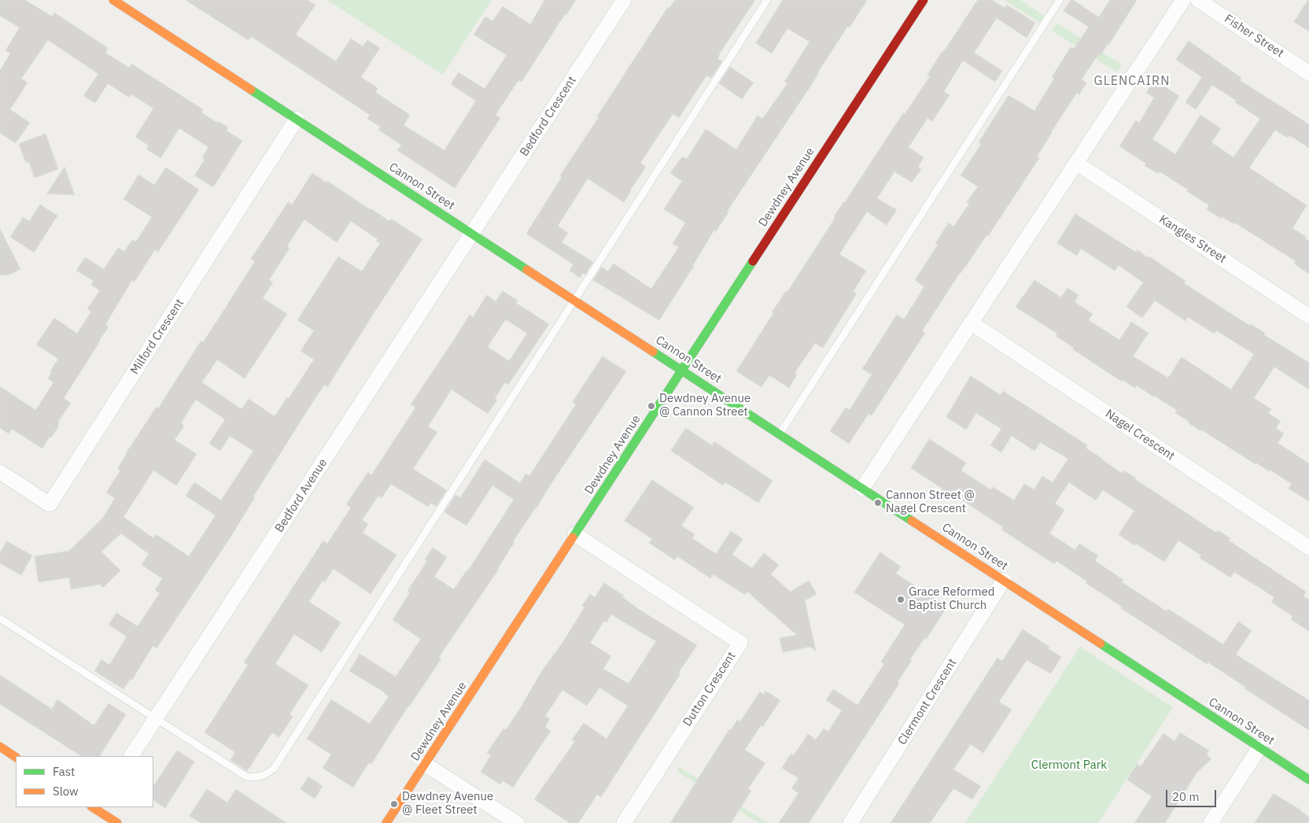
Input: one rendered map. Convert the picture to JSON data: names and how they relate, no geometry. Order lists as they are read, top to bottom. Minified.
{"streets":{"street":["Fisher Street","Bedford Crescent","Cannon Street","Dewdney Avenue","Kangles Street","Milford Crescent","Nagel Crescent","Bedford Avenue","Dutton Crescent","Clermont Crescent"]},"crossings":[["Bedford Crescent","Cannon Street"],["Bedford Crescent","Bedford Avenue"],["Cannon Street","Dewdney Avenue"],["Cannon Street","Milford Crescent"],["Cannon Street","Bedford Avenue"],["Cannon Street","Clermont Crescent"],["Dewdney Avenue","Dutton Crescent"]],"districts":["GLENCAIRN"],"parks":["Clermont Park"],"places":["Dewdney Avenue @ Cannon Street","Cannon Street @ Nagel Crescent","Grace Reformed Baptist Church","Dewdney Avenue @ Fleet Street"],"legend":["Fast","Slow"],"scale_bar":"20 m"}
